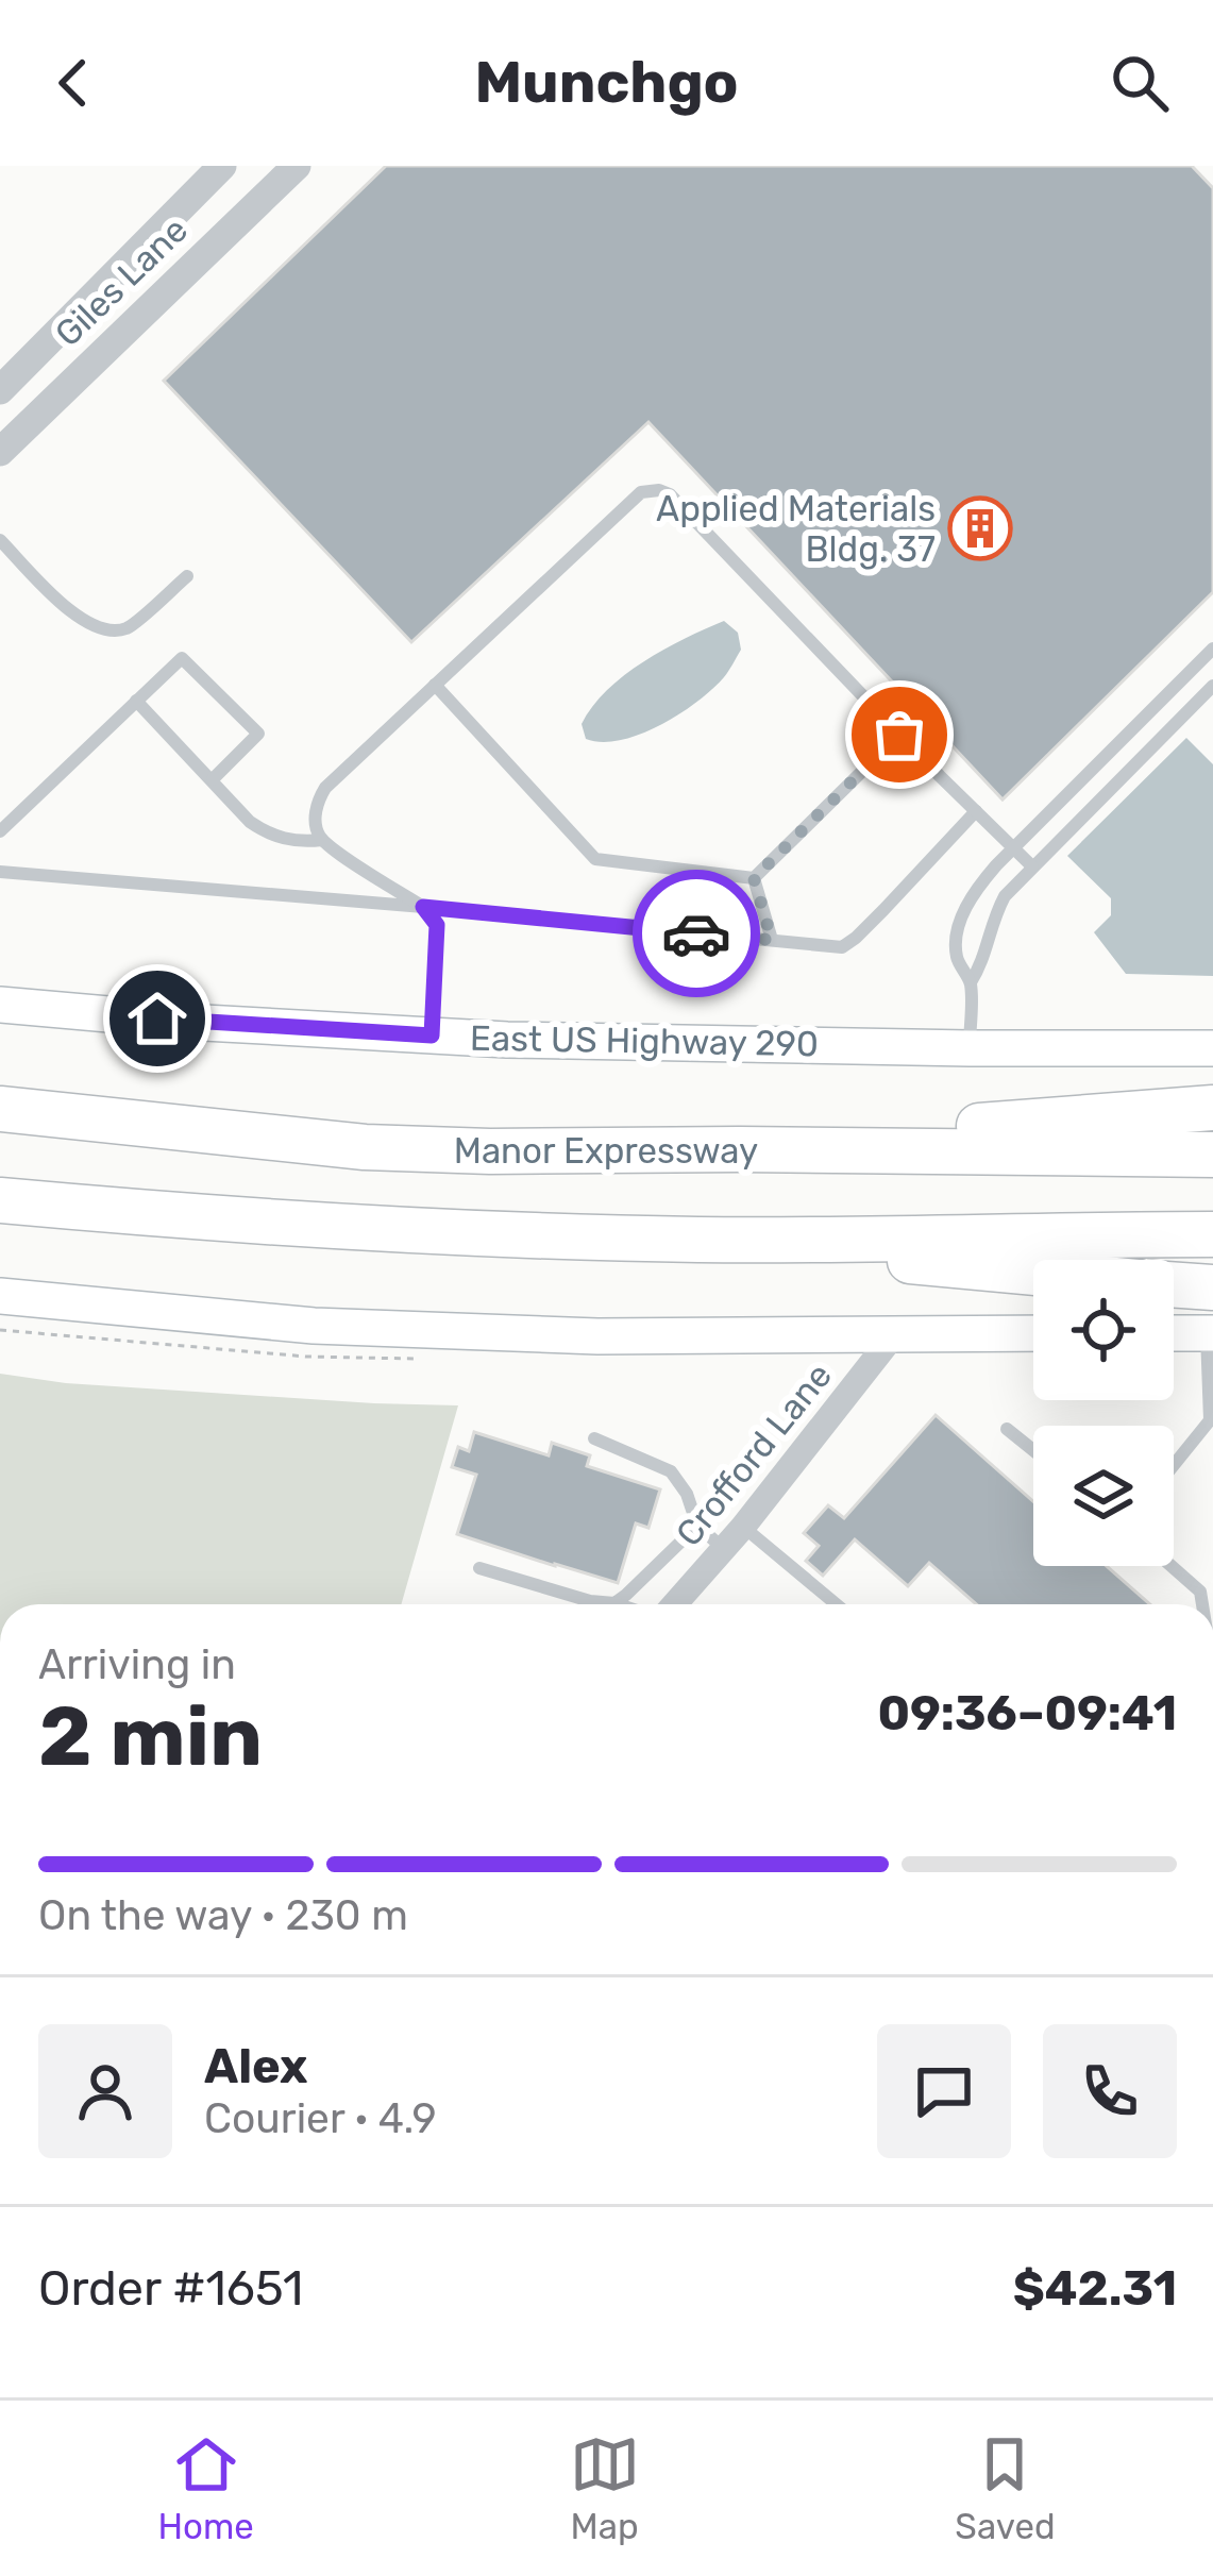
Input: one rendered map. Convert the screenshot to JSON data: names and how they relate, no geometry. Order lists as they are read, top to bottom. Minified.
{"streets":{"highway":["Manor Expressway"],"main road":["East US Highway 290"],"street":["Giles Lane","Crofford Lane"]},"places":{"building":["Applied Materials Bldg. 37"]},"page":{"header":"Munchgo","heading":["2 min","Arriving in","09:36–09:41"],"panel":["Alex","Courier · 4.9","Order #1651","$42.31"],"bar":"On the way · 230 m","tabs":["Home","Map","Saved"]}}
